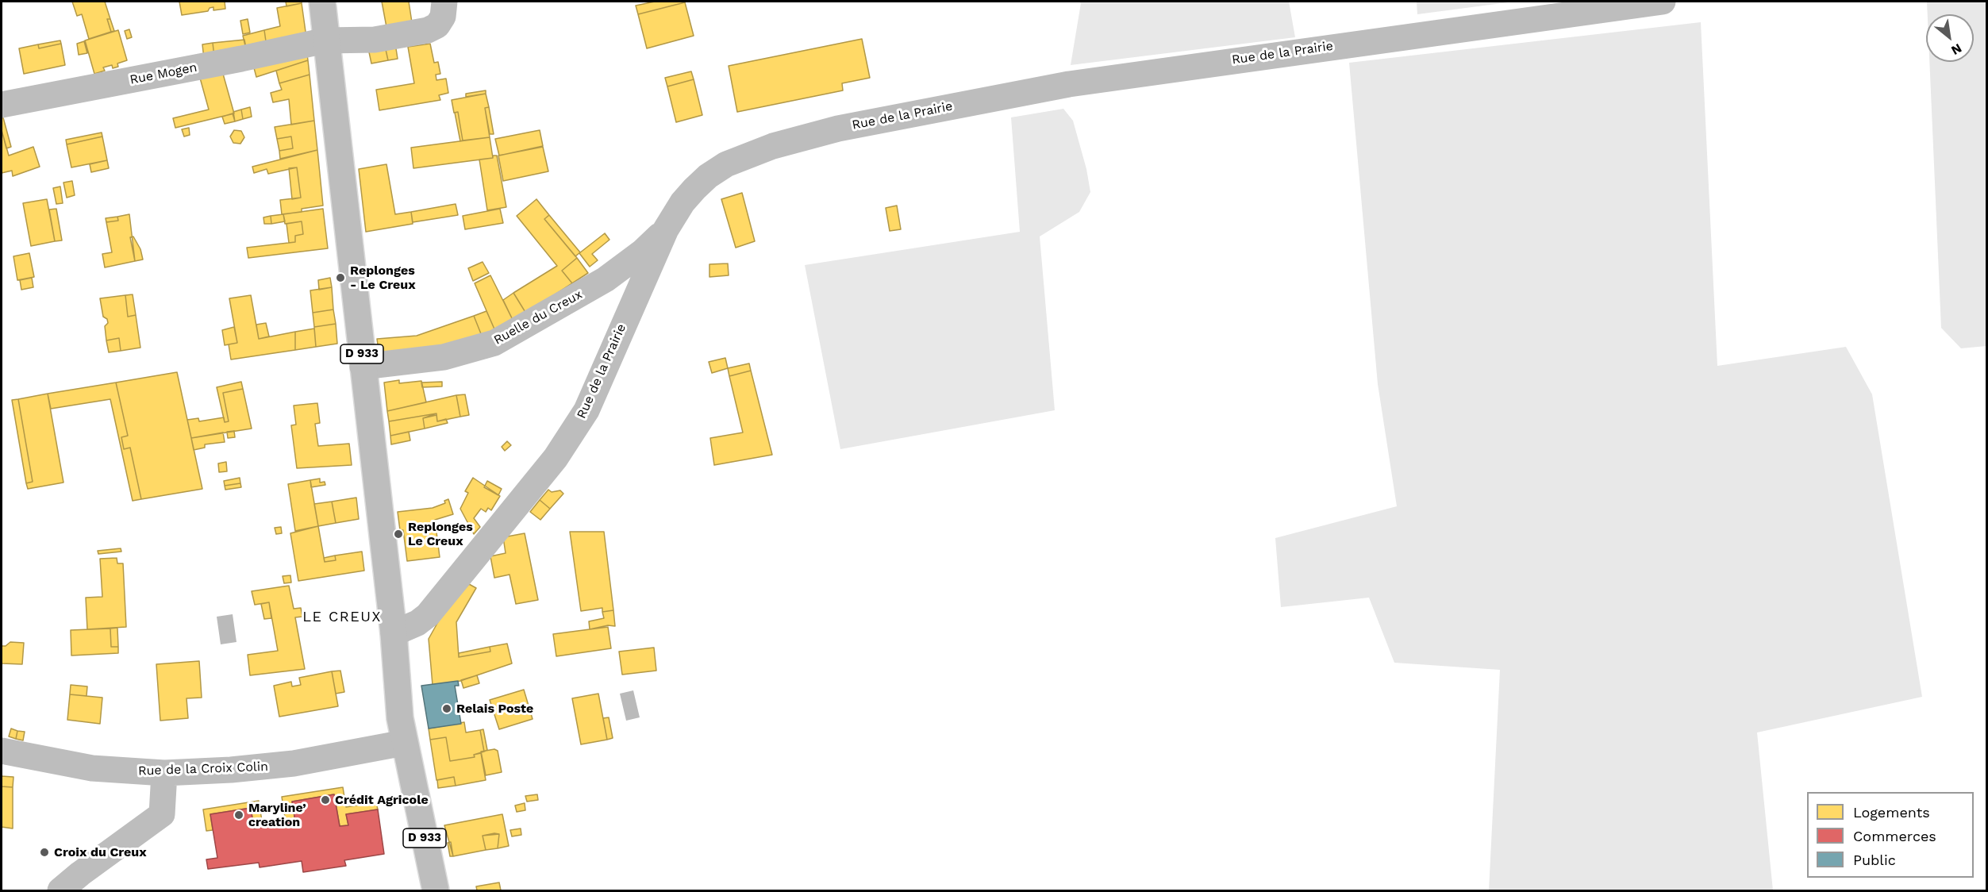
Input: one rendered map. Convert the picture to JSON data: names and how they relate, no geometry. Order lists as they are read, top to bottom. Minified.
{"streets":{"street":["Rue de la Prairie","Rue Mogen","Ruelle du Creux","D 933","Rue de la Croix Colin"]},"crossings":[["Rue de la Prairie","Ruelle du Creux"],["Rue de la Prairie","D 933"],["Rue Mogen","D 933"],["Ruelle du Creux","D 933"],["D 933","Rue de la Croix Colin"]],"districts":["LE CREUX"],"places":["Replonges - Le Creux","Replonges Le Creux","Relais Poste","Crédit Agricole","Maryline’ creation","Croix du Creux"],"legend":["Logements","Commerces","Public"],"north":"bottom right"}
